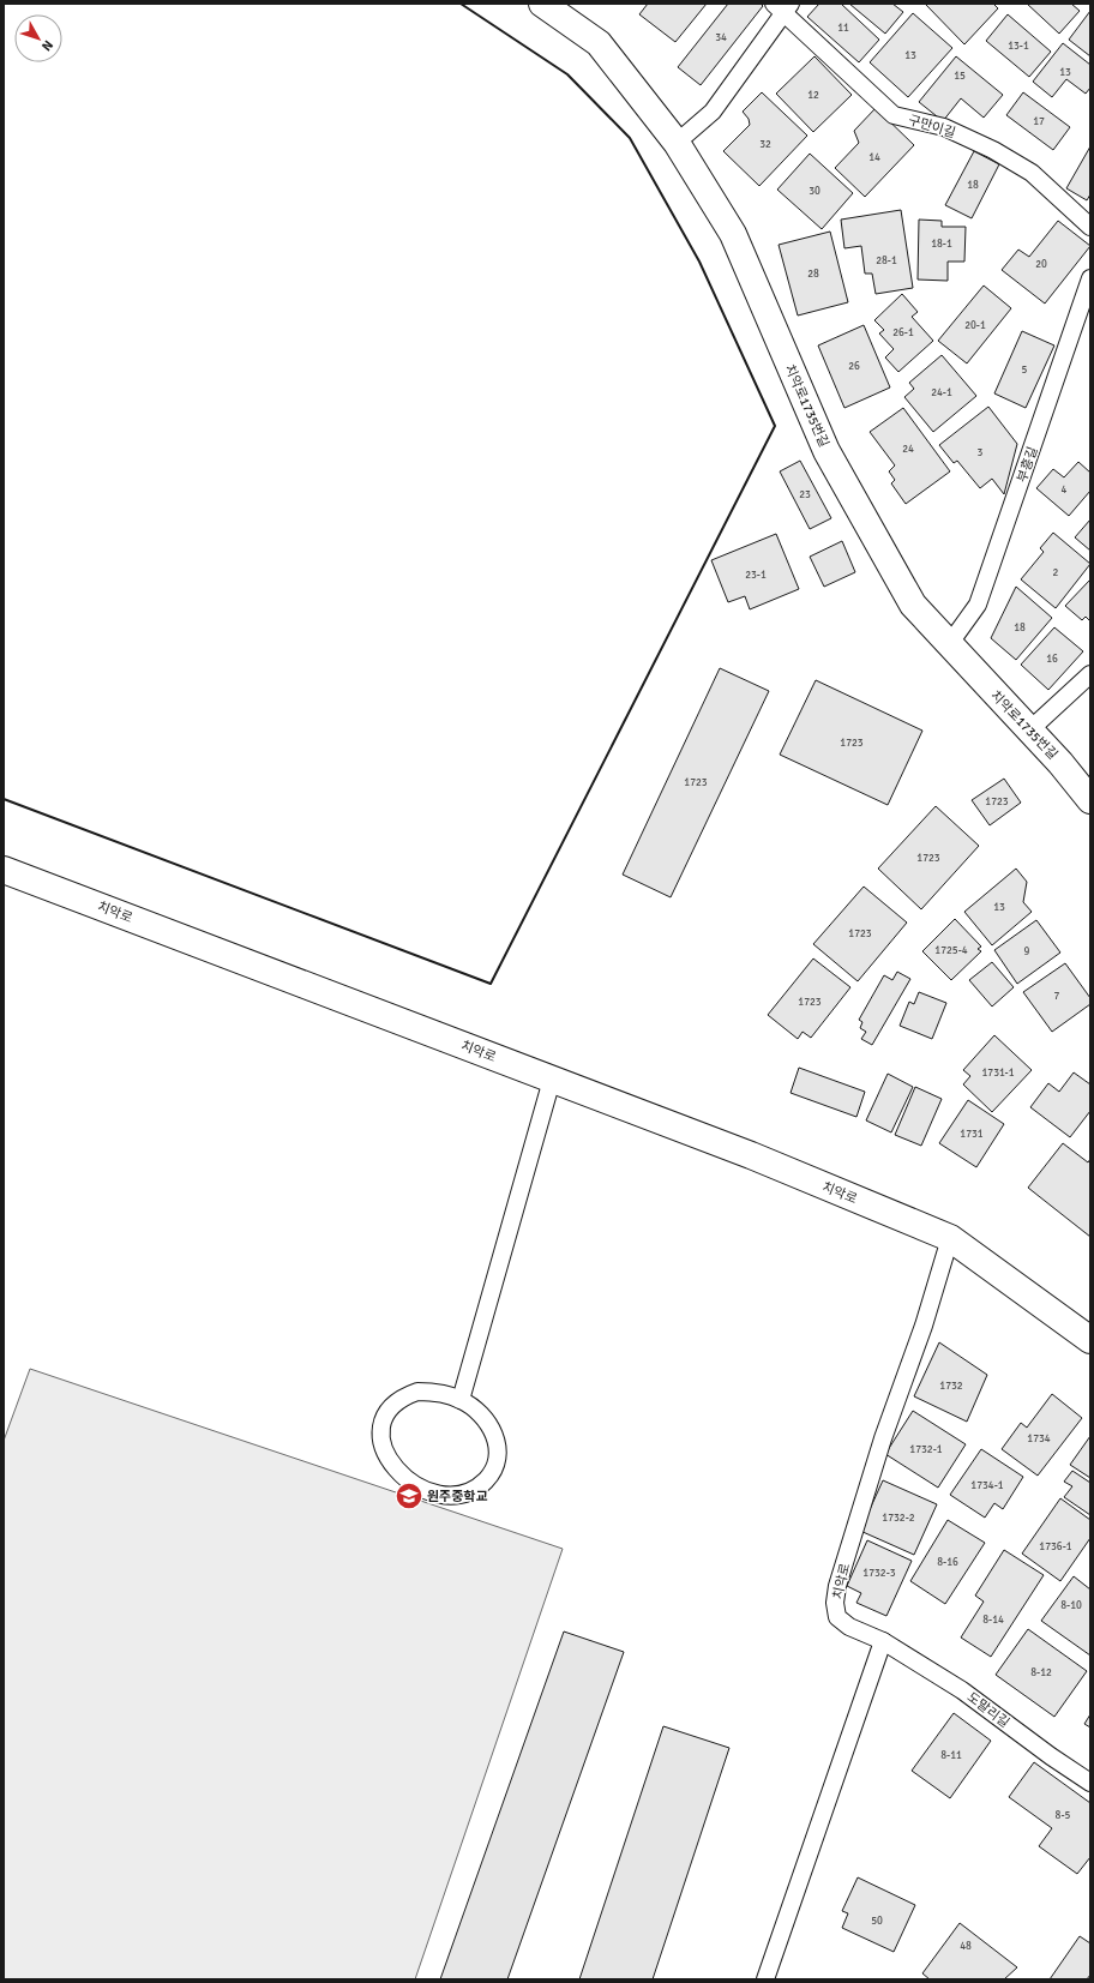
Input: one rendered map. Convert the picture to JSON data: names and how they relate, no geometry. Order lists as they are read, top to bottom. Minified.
{"streets":{"main road":["치악로1735번길","치악로"],"lane":["구만이길","부흥길","도말리길"]},"crossings":[["치악로1735번길","부흥길"],["치악로","도말리길"]],"places":{"school or university":["원주중학교"]},"house_numbers":["11","34","13-1","13","13","15","12","17","32","14","18","30","18-1","28-1","20","28","20-1","26-1","26","5","24-1","24","3","4","23","2","23-1","18","16","1723","1723","1723","1723","13","1723","1725-4","9","7","1723","1731-1","1731","1732","1734","1732-1","1734-1","1732-2","1736-1","8-16","1732-3","8-10","8-14","8-12","8-11","8-5","50","48"],"north":"bottom right"}
